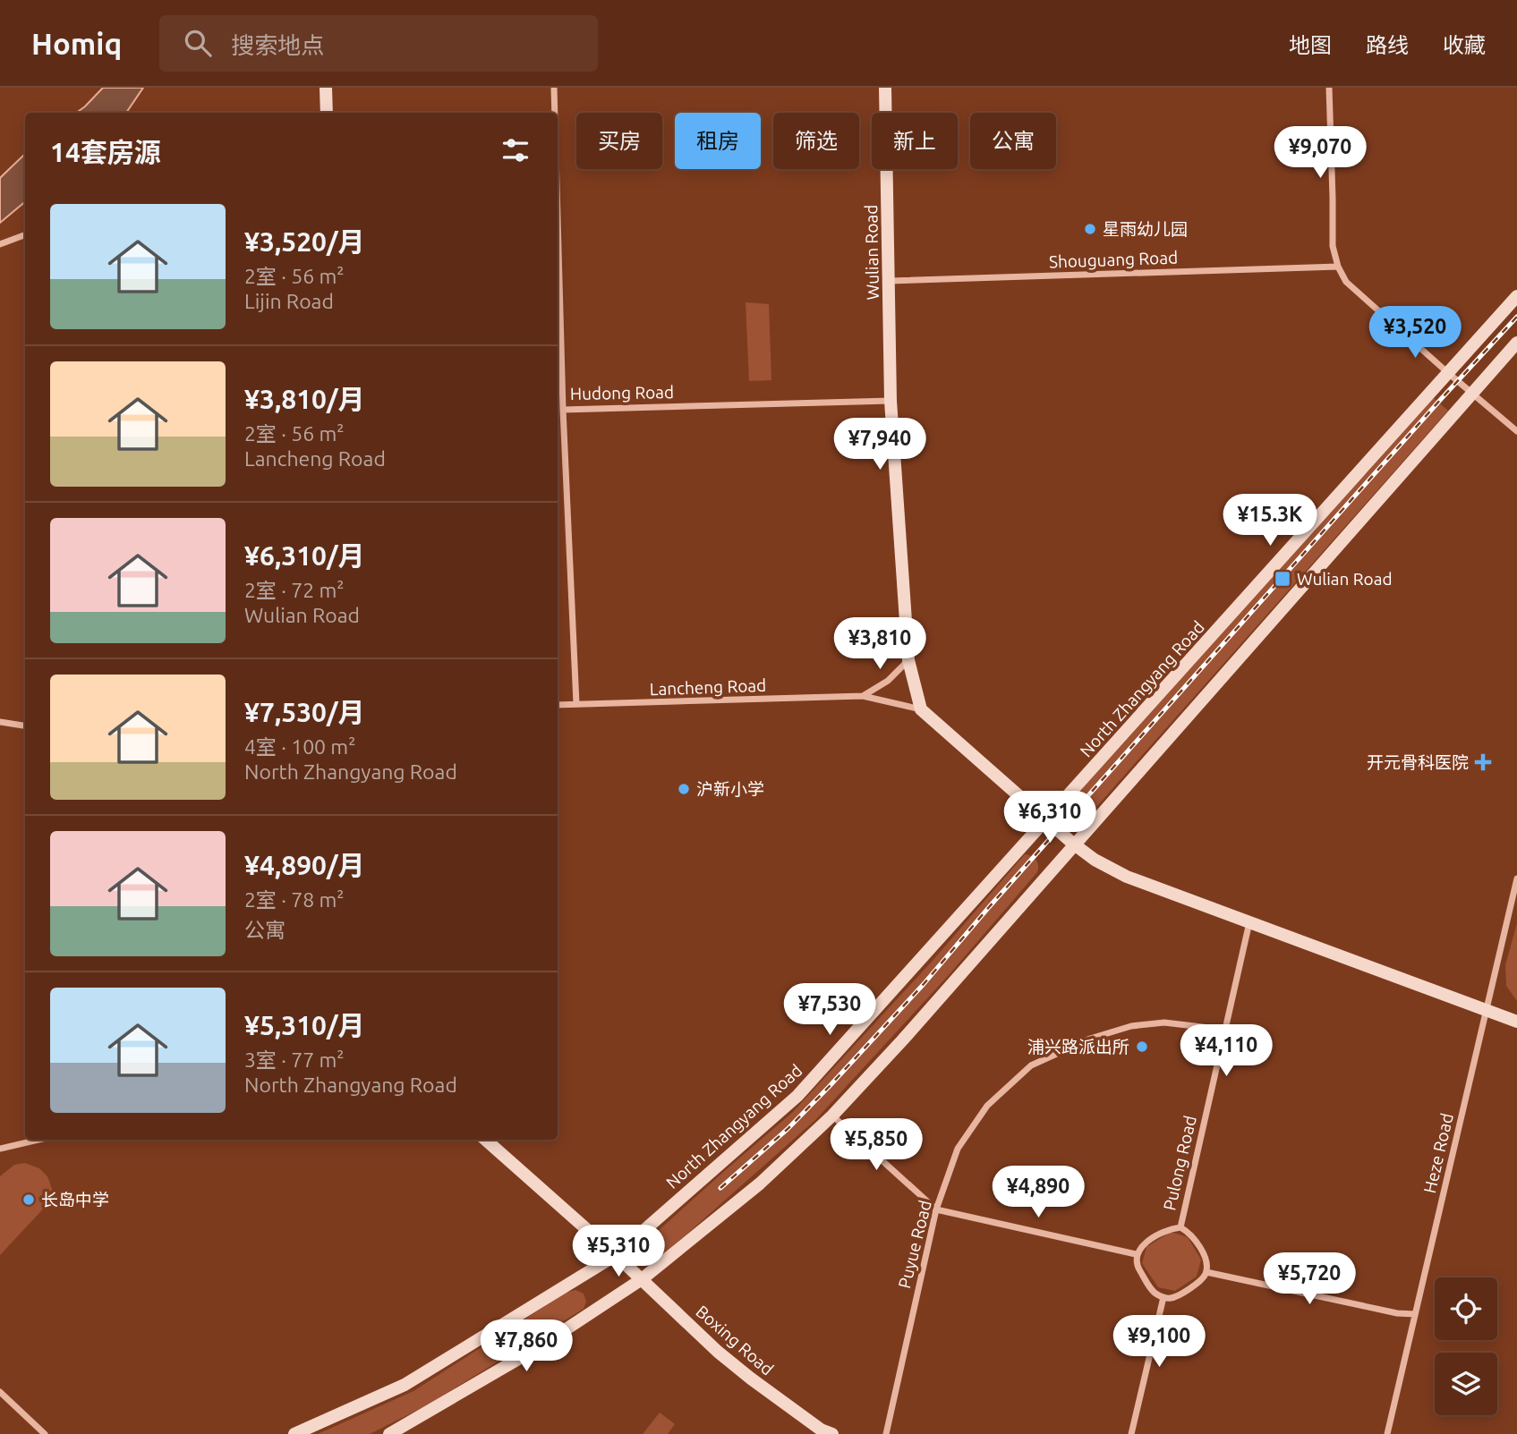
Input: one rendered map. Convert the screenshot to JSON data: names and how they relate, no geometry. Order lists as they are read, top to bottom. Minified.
{"streets":{"main road":["Wulian Road","North Zhangyang Road","Boxing Road"],"street":["Shouguang Road","Hudong Road","Lancheng Road","Heze Road","Pulong Road","Puyue Road"]},"crossings":[["Wulian Road","Shouguang Road"],["Wulian Road","Hudong Road"],["Wulian Road","Lancheng Road"],["North Zhangyang Road","Boxing Road"],["Pulong Road","Puyue Road"]],"places":{"other":["星雨幼儿园","沪新小学","浦兴路派出所","长岛中学"],"transit":["Wulian Road"],"health":["开元骨科医院"]},"page":{"header":"Homiq","search":"搜索地点","nav":["地图","路线","收藏"],"chip":["买房","租房","筛选","新上","公寓"],"heading":"14套房源","price":["¥9,070","¥3,520","¥7,940","¥15.3K","¥3,810","¥6,310","¥7,530","¥4,110","¥5,850","¥4,890","¥5,310","¥5,720","¥9,100","¥7,860"],"list":[{"name":"¥3,520/月","note":"2室 · 56 m² · Lijin Road"},{"name":"¥3,810/月","note":"2室 · 56 m² · Lancheng Road"},{"name":"¥6,310/月","note":"2室 · 72 m² · Wulian Road"},{"name":"¥7,530/月","note":"4室 · 100 m² · North Zhangyang Road"},{"name":"¥4,890/月","note":"2室 · 78 m² · 公寓"},{"name":"¥5,310/月","note":"3室 · 77 m² · North Zhangyang Road"}]}}
